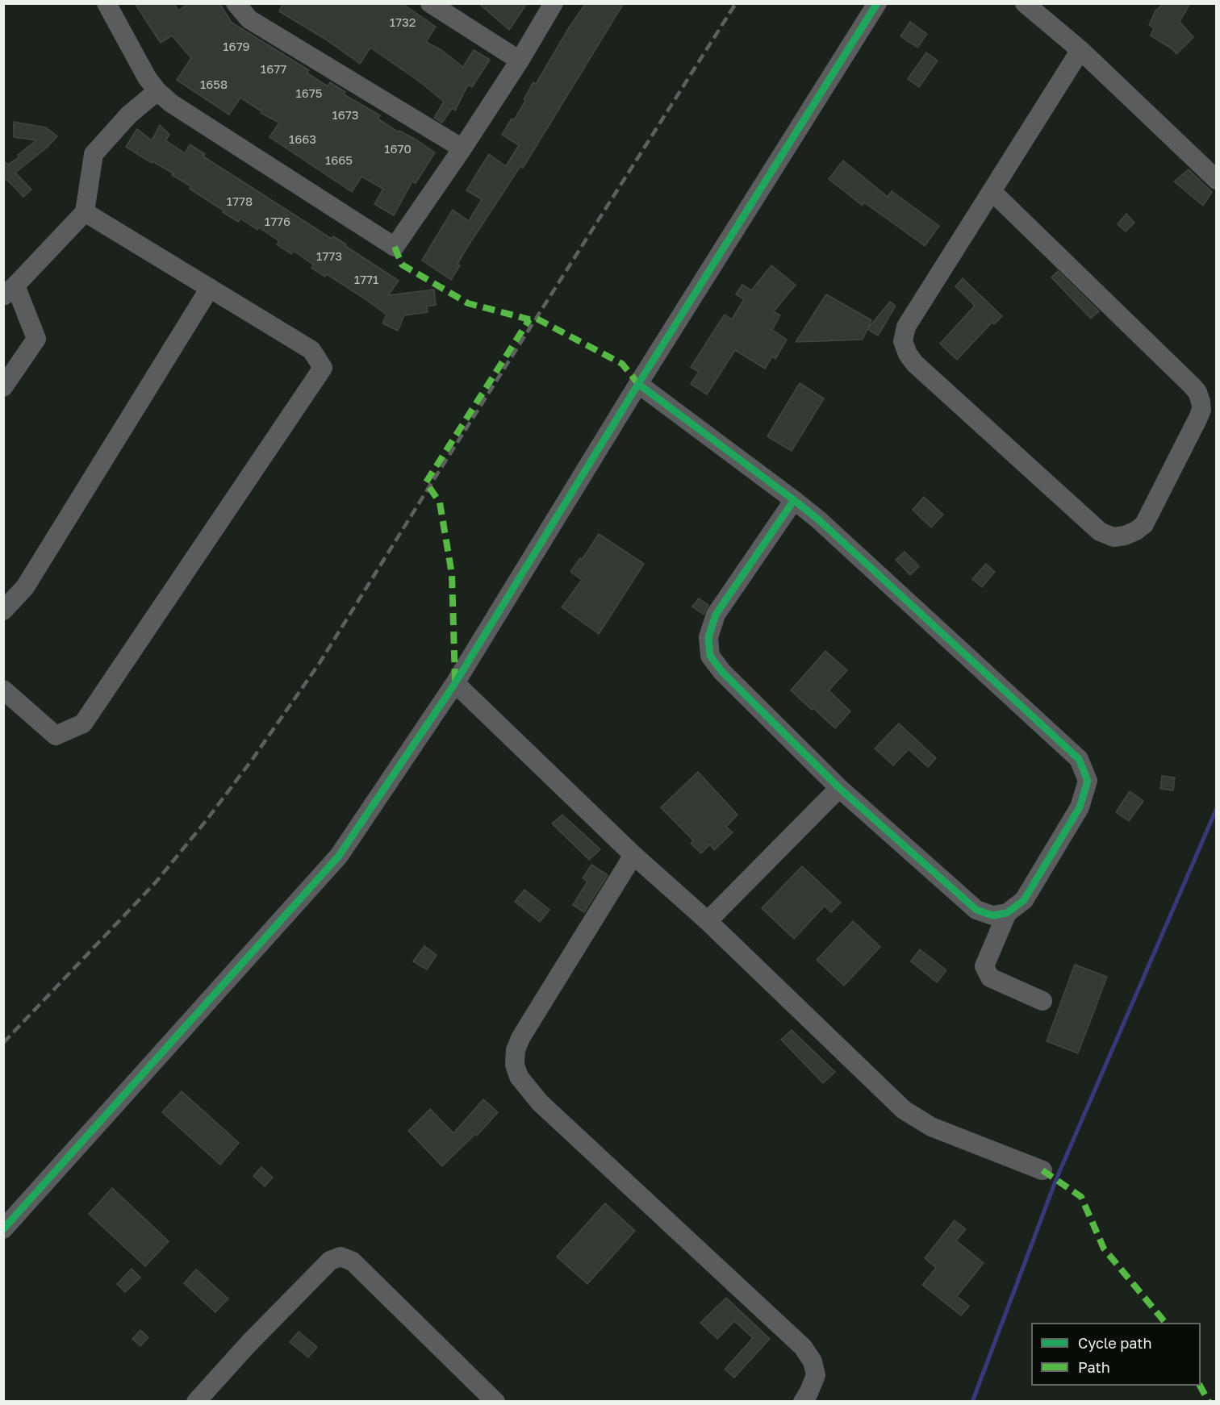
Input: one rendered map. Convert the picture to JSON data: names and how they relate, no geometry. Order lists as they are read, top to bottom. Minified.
{"house_numbers":["1732","1679","1677","1658","1675","1673","1663","1670","1665","1778","1776","1773","1771"],"legend":["Cycle path","Path"]}
